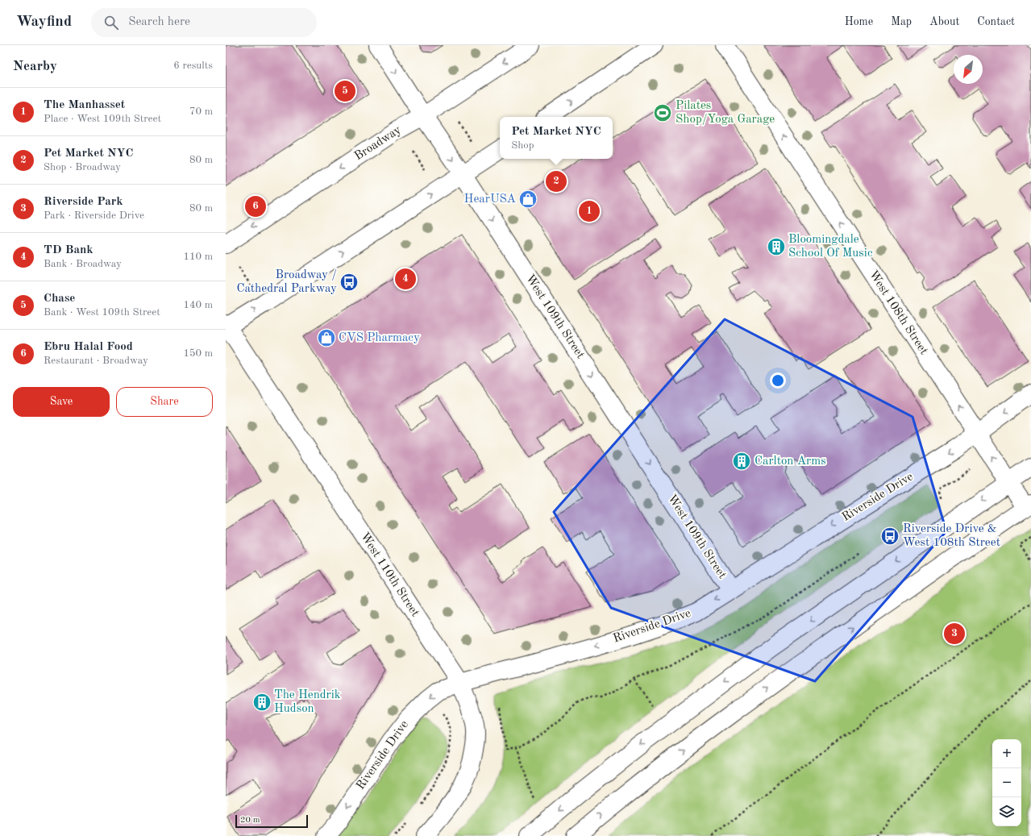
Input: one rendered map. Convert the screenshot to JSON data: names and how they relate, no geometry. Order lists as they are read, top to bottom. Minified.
{"streets":{"main road":["Broadway","West 108th Street","West 109th Street","Riverside Drive","West 110th Street"]},"crossings":[["Broadway","West 109th Street"],["West 108th Street","Riverside Drive"],["West 109th Street","Riverside Drive"],["Riverside Drive","West 110th Street"]],"one_way":["West 108th Street","West 109th Street"],"places":{"sports":["Pilates Shop/Yoga Garage"],"shop":["HearUSA","CVS Pharmacy"],"building":["Bloomingdale School Of Music","Carlton Arms","The Hendrik Hudson"],"bus stop":["Broadway / Cathedral Parkway","Riverside Drive & West 108th Street"]},"scale_bar":"20 m","north":"bottom left","page":{"header":"Wayfind","search":"Search here","nav":["Home","Map","About","Contact"],"heading":["Nearby","6 results"],"pins":["5","2","6","1","4","3"],"list":[{"mark":"1","name":"The Manhasset","note":"Place · West 109th Street","value":"70 m"},{"mark":"2","name":"Pet Market NYC","note":"Shop · Broadway","value":"80 m"},{"mark":"3","name":"Riverside Park","note":"Park · Riverside Drive","value":"80 m"},{"mark":"4","name":"TD Bank","note":"Bank · Broadway","value":"110 m"},{"mark":"5","name":"Chase","note":"Bank · West 109th Street","value":"140 m"},{"mark":"6","name":"Ebru Halal Food","note":"Restaurant · Broadway","value":"150 m"}],"popup":["Pet Market NYC","Shop"],"buttons":["Save","Share"],"map_buttons":["+","−"],"scale":"20 m"}}
